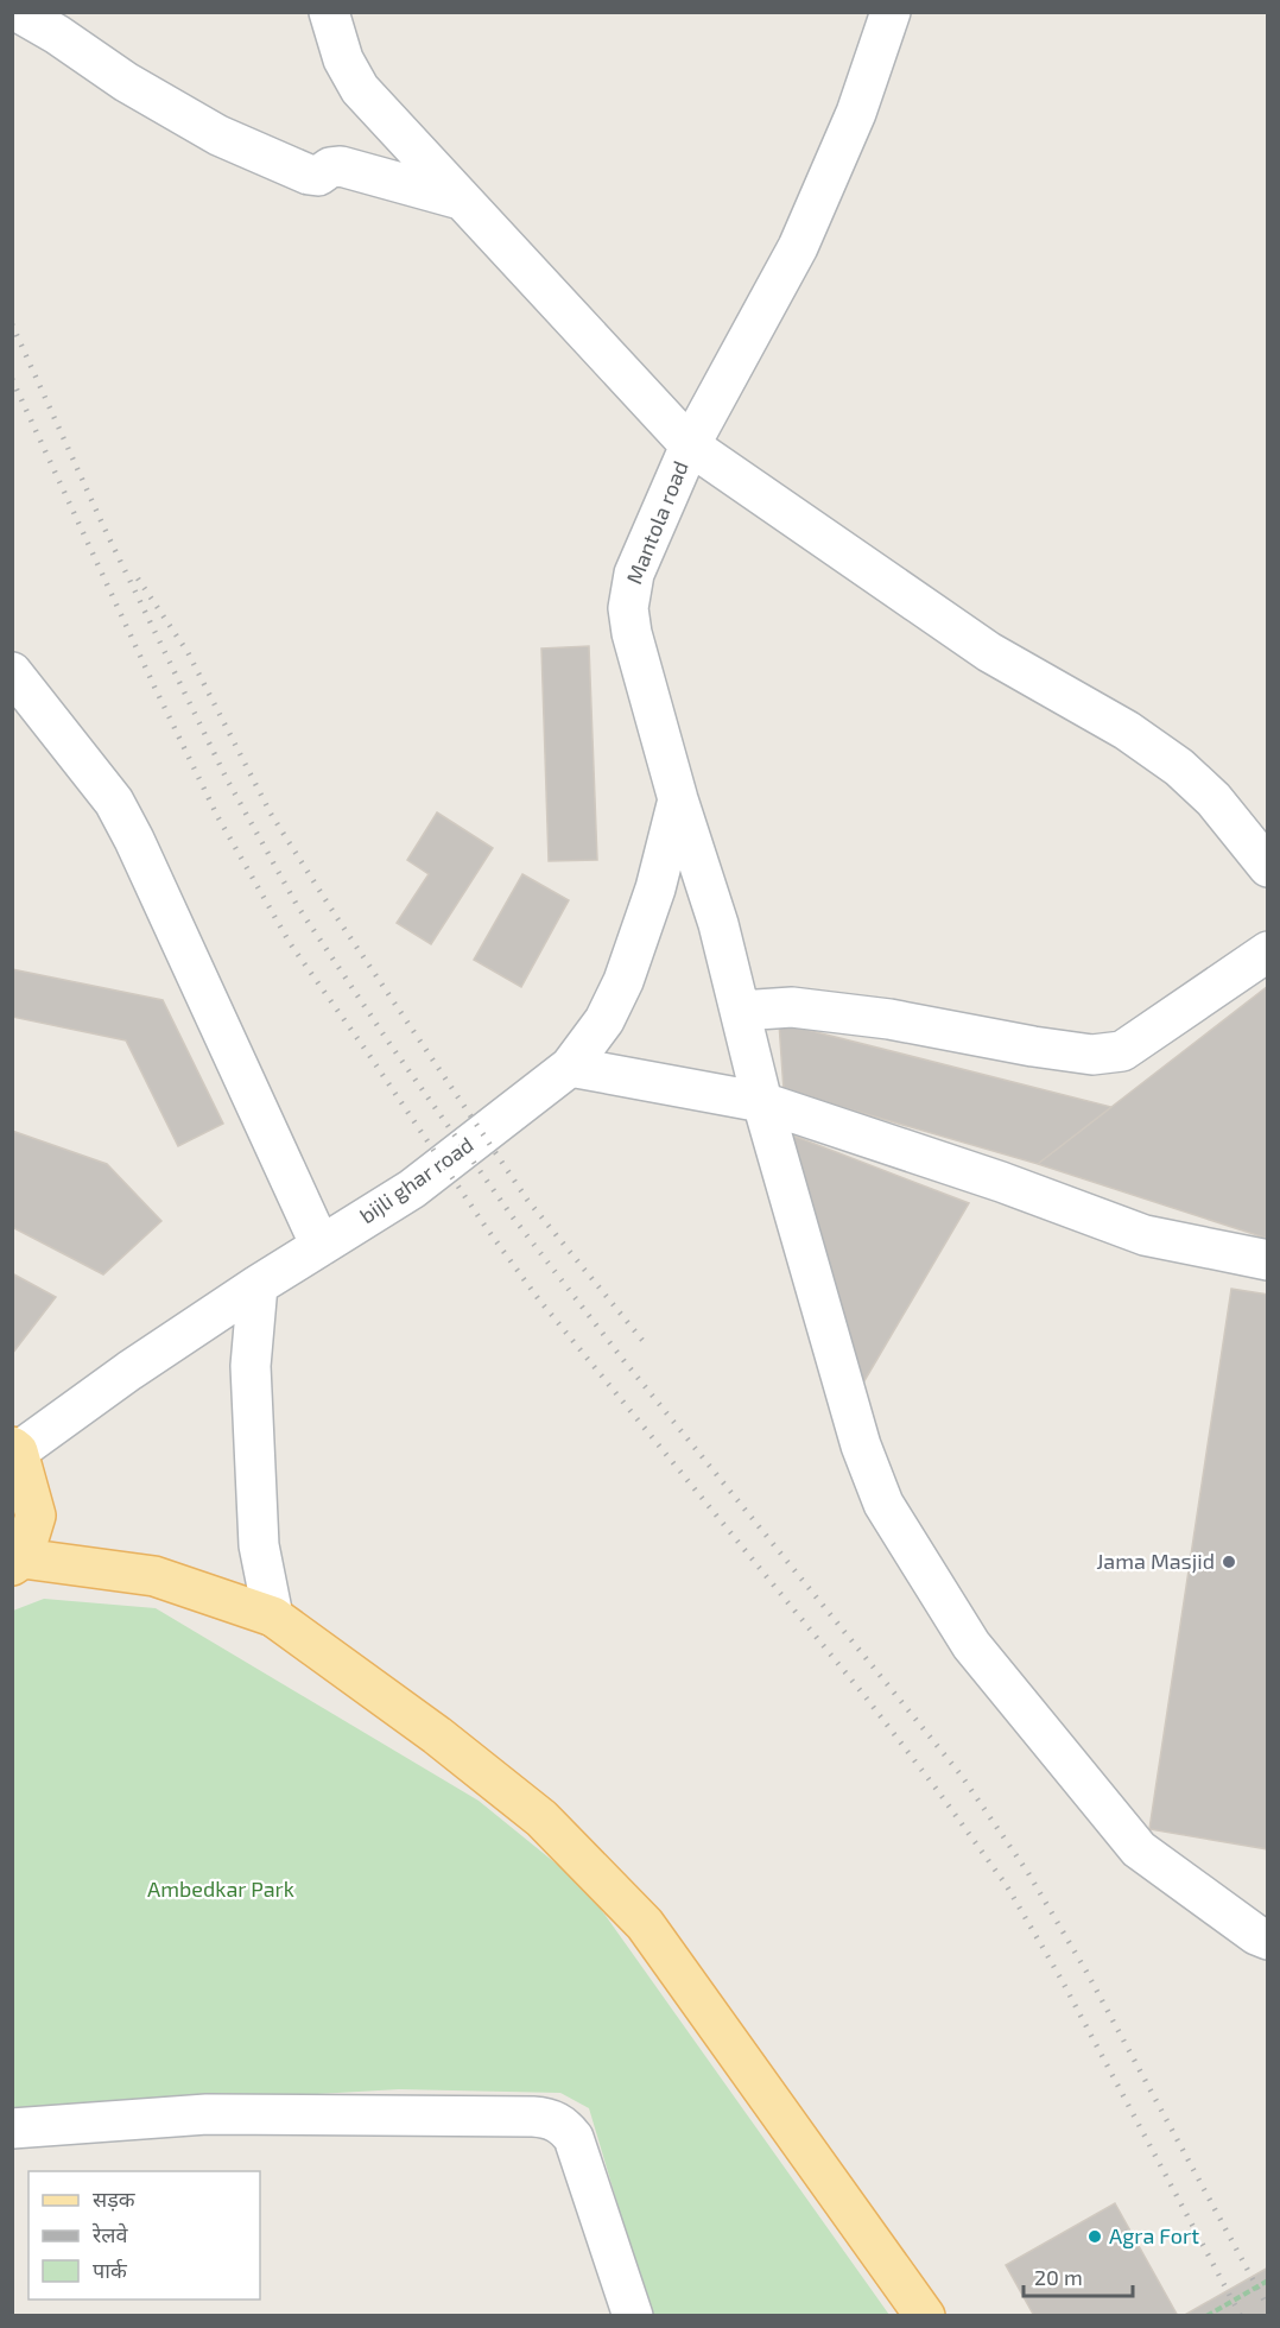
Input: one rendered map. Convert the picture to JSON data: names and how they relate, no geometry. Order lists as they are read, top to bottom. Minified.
{"streets":{"street":["Mantola road","bijli ghar road"]},"crossings":[["Mantola road","bijli ghar road"]],"parks":["Ambedkar Park"],"places":["Jama Masjid","Agra Fort"],"legend":["सड़क","रेलवे","पार्क"],"scale_bar":"20 m"}
